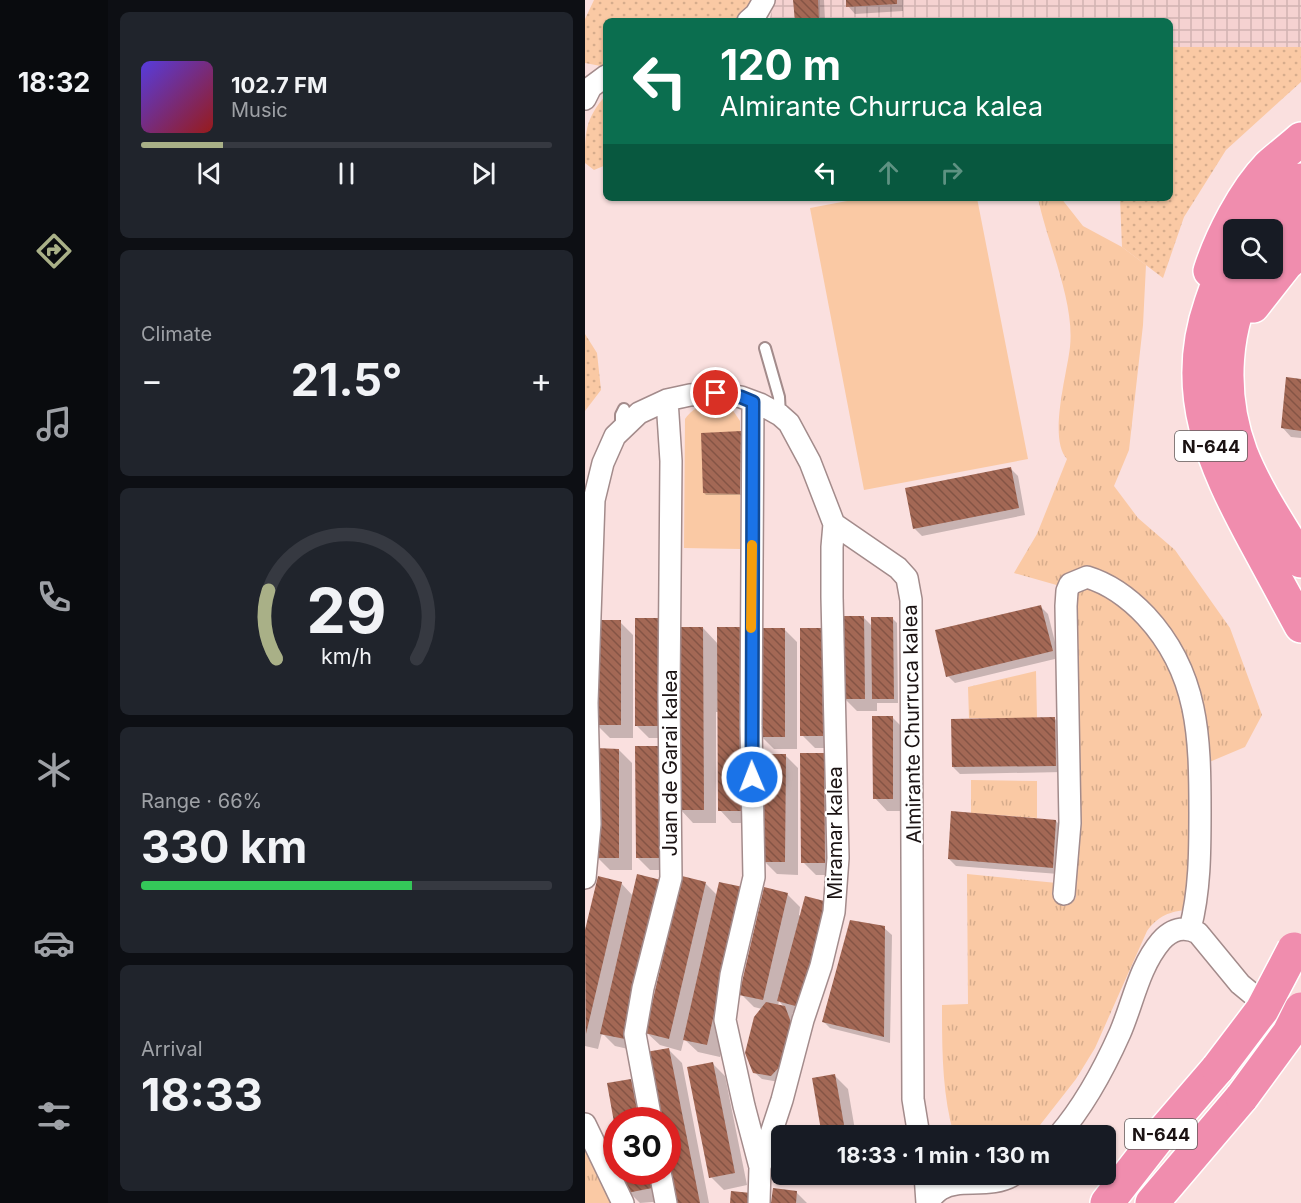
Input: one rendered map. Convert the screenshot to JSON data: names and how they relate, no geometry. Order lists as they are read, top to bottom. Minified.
{"streets":{"highway":["N-644"],"street":["Almirante Churruca kalea","Juan de Garai kalea","Miramar kalea"]},"crossings":[["Almirante Churruca kalea","Miramar kalea"]],"page":{"tabs":"18:32","turn":["120 m","Almirante Churruca kalea"],"song":["102.7 FM","Music"],"tile":["Climate",["Range · 66%","330 km"],["Arrival","18:33"]],"heat":["−","21.5°","+"],"limit":"30","trip":"18:33 · 1 min · 130 m","gauge":["29","km/h"]}}
